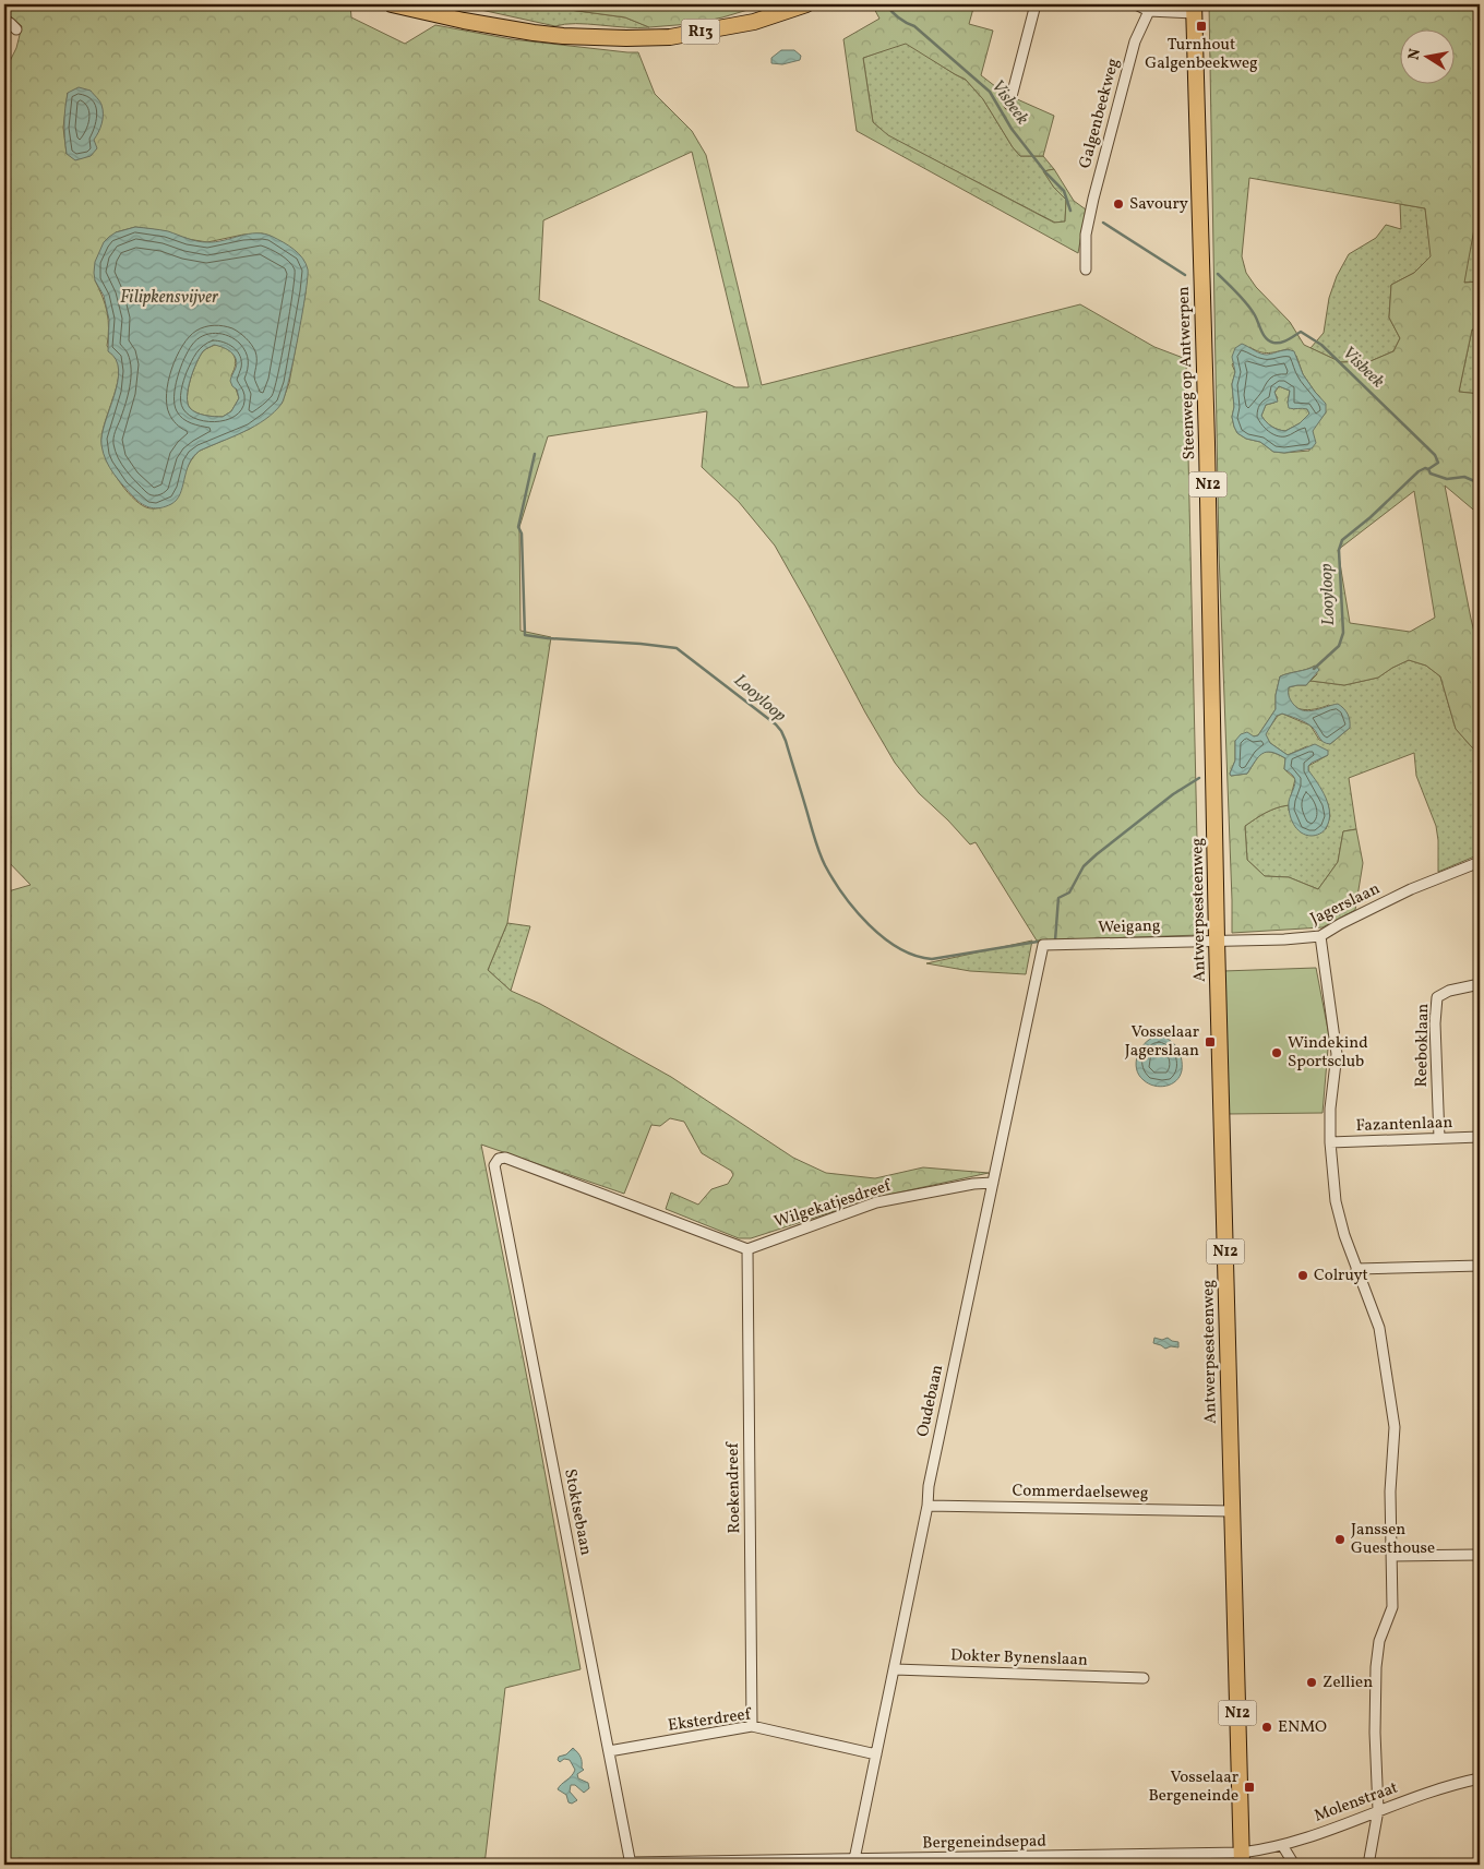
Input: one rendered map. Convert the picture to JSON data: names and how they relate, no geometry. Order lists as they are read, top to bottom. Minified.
{"streets":{"main road":["R13","Steenweg op Antwerpen","N12","Antwerpsesteenweg"],"street":["Galgenbeekweg","Jagerslaan","Weigang","Reeboklaan","Fazantenlaan","Wilgekatjesdreef","Oudebaan","Roekendreef","Commerdaelseweg","Stoktsebaan","Dokter Bynenslaan","Eksterdreef","Molenstraat","Bergeneindsepad"]},"crossings":[["Steenweg op Antwerpen","Antwerpsesteenweg"],["Jagerslaan","Antwerpsesteenweg"],["Jagerslaan","Weigang"],["Antwerpsesteenweg","Weigang"],["Antwerpsesteenweg","Commerdaelseweg"],["Antwerpsesteenweg","Molenstraat"],["Antwerpsesteenweg","Bergeneindsepad"],["Weigang","Oudebaan"],["Reeboklaan","Fazantenlaan"],["Wilgekatjesdreef","Oudebaan"],["Wilgekatjesdreef","Roekendreef"],["Wilgekatjesdreef","Stoktsebaan"],["Oudebaan","Commerdaelseweg"],["Oudebaan","Dokter Bynenslaan"],["Oudebaan","Eksterdreef"],["Oudebaan","Bergeneindsepad"],["Roekendreef","Stoktsebaan"],["Roekendreef","Eksterdreef"],["Stoktsebaan","Eksterdreef"],["Stoktsebaan","Bergeneindsepad"],["Molenstraat","Bergeneindsepad"]],"water":["Visbeek","Filipkensvijver","Looyloop"],"places":{"transit":["Turnhout Galgenbeekweg","Vosselaar Jagerslaan","Vosselaar Bergeneinde"],"other":["Savoury","Windekind Sportsclub","Colruyt","Janssen Guesthouse","Zellien","ENMO"]},"north":"left"}
